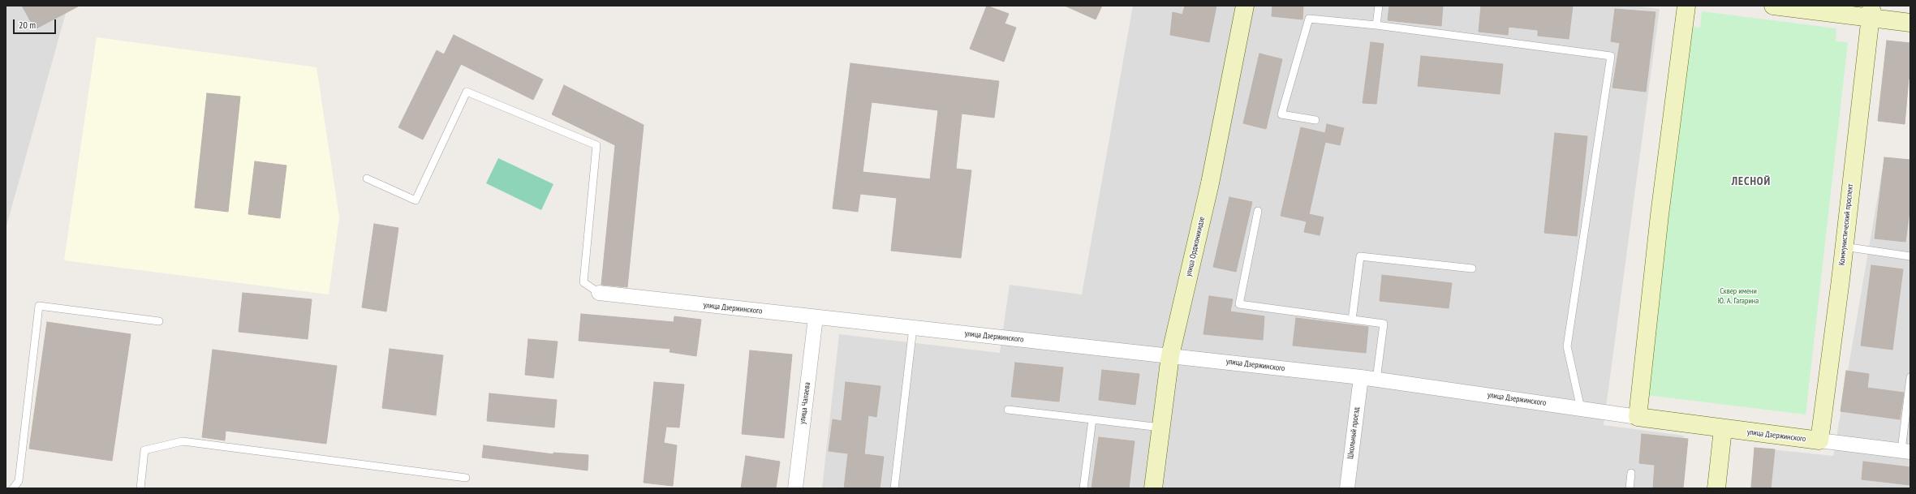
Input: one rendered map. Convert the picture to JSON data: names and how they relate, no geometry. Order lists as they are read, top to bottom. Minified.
{"streets":{"street":["Коммунистический проспект","улица Орджоникидзе","улица Дзержинского","улица Чапаева","Школьный проезд"]},"crossings":[["Коммунистический проспект","улица Дзержинского"],["улица Орджоникидзе","улица Дзержинского"],["улица Дзержинского","улица Чапаева"],["улица Дзержинского","Школьный проезд"]],"districts":["ЛЕСНОЙ"],"parks":["Сквер имени Ю. А. Гагарина"],"scale_bar":"20 m"}
